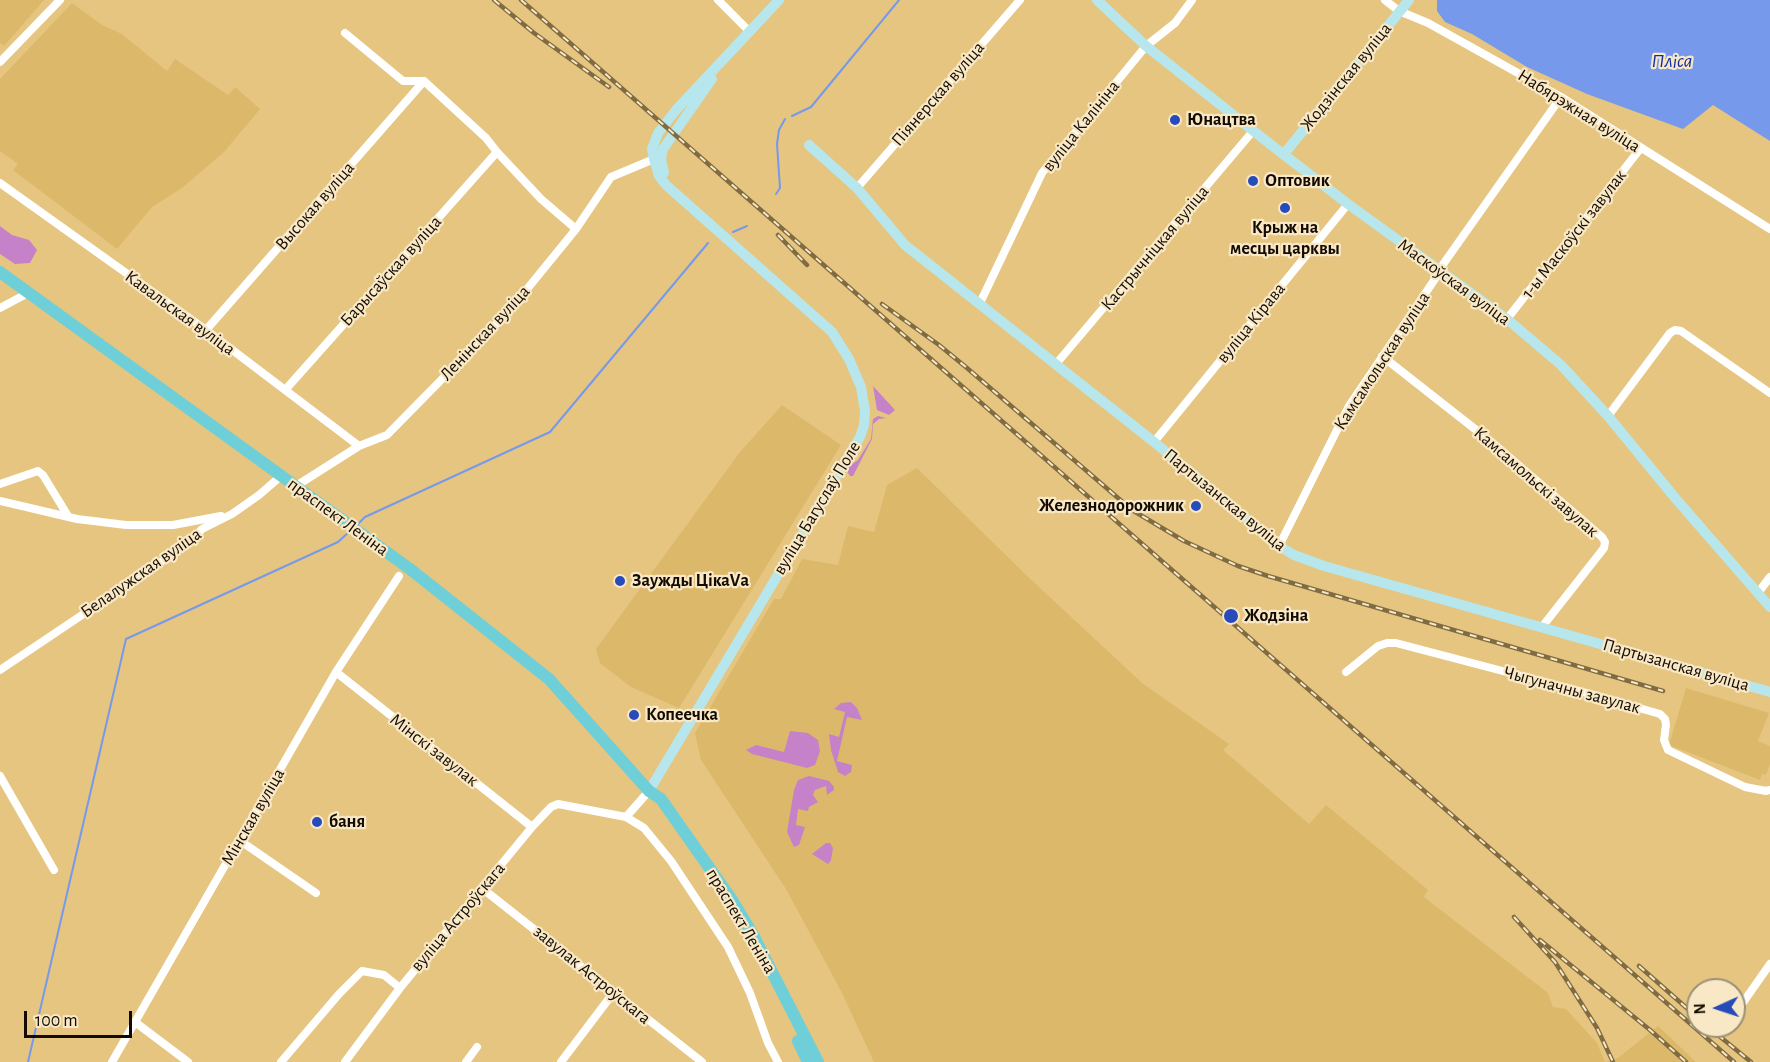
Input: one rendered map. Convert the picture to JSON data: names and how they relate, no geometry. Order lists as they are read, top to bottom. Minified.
{"streets":{"main road":["Жодзінская вуліца","Маскоўская вуліца","Партызанская вуліца","вуліца Багуслаў Поле","праспект Леніна"],"street":["Піянерская вуліца","Набярэжная вуліца","вуліца Калініна","Высокая вуліца","1-ы Маскоўскі завулак","Кастрычніцкая вуліца","Барысаўская вуліца","Кавальская вуліца","вуліца Кірава","Ленінская вуліца","Камсамольская вуліца","Камсамольскі завулак","Белалужская вуліца","Чыгуначны завулак","Мінскі завулак","Мінская вуліца","вуліца Астроўскага","завулак Астроўскага"]},"crossings":[["Жодзінская вуліца","Набярэжная вуліца"],["Жодзінская вуліца","Маскоўская вуліца"],["Піянерская вуліца","Партызанская вуліца"],["Набярэжная вуліца","1-ы Маскоўскі завулак"],["Набярэжная вуліца","Камсамольская вуліца"],["вуліца Калініна","Маскоўская вуліца"],["вуліца Калініна","Партызанская вуліца"],["Высокая вуліца","Кавальская вуліца"],["1-ы Маскоўскі завулак","Маскоўская вуліца"],["Кастрычніцкая вуліца","Маскоўская вуліца"],["Кастрычніцкая вуліца","Партызанская вуліца"],["Барысаўская вуліца","Кавальская вуліца"],["Маскоўская вуліца","вуліца Кірава"],["Маскоўская вуліца","Камсамольская вуліца"],["Кавальская вуліца","Ленінская вуліца"],["вуліца Кірава","Партызанская вуліца"],["Ленінская вуліца","вуліца Багуслаў Поле"],["Ленінская вуліца","праспект Леніна"],["Камсамольская вуліца","Камсамольскі завулак"],["Камсамольская вуліца","Партызанская вуліца"],["Камсамольскі завулак","Партызанская вуліца"],["вуліца Багуслаў Поле","праспект Леніна"],["праспект Леніна","Белалужская вуліца"],["Мінскі завулак","Мінская вуліца"],["Мінскі завулак","вуліца Астроўскага"],["вуліца Астроўскага","завулак Астроўскага"]],"water":["Пліса"],"places":["Юнацтва","Оптовик","Крыж на месцы царквы","Железнодорожник","Заужды ЦікаVа","Жодзіна","Копеечка","баня"],"scale_bar":"100 m","north":"left"}
